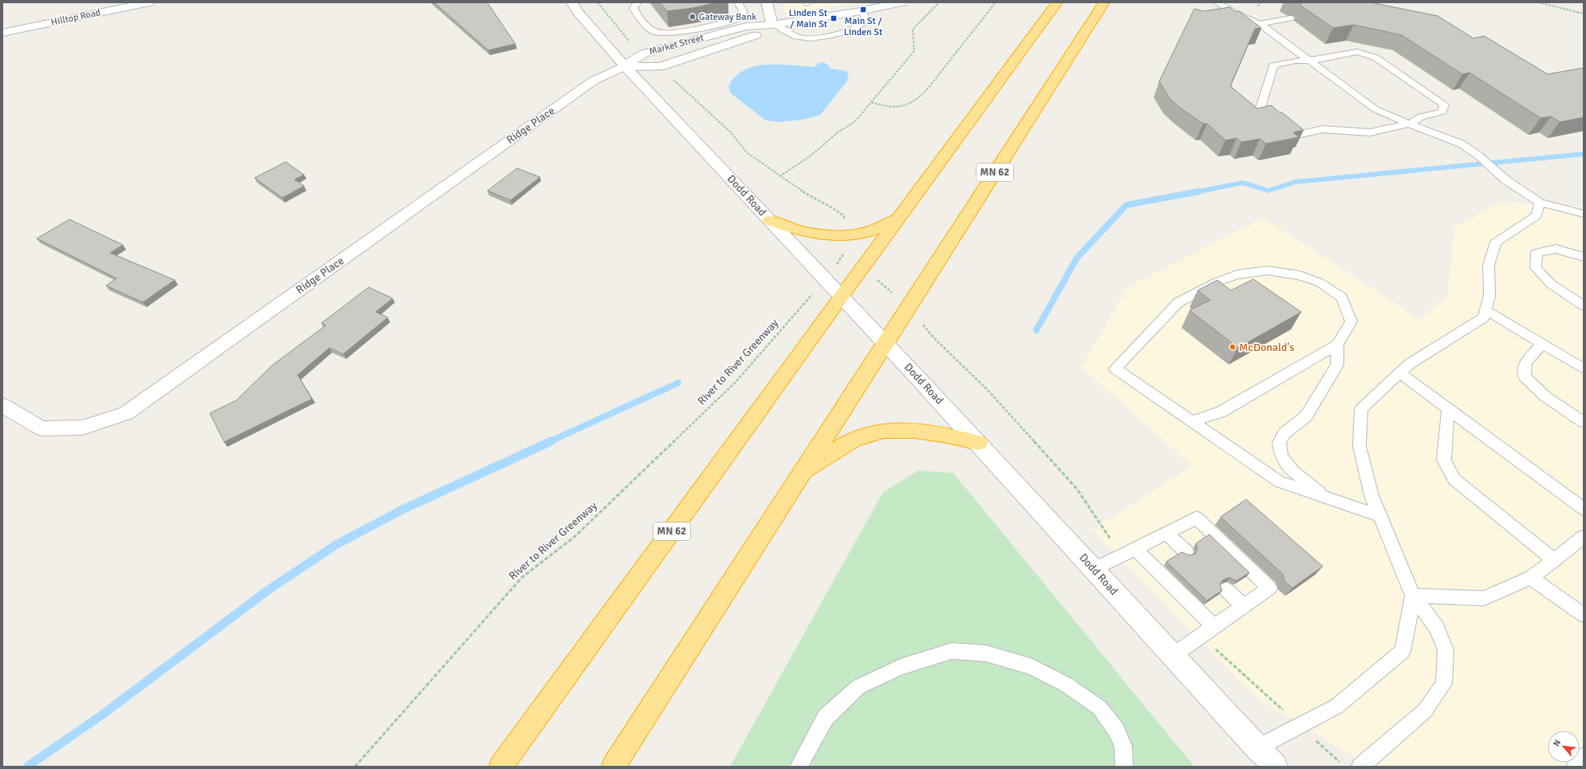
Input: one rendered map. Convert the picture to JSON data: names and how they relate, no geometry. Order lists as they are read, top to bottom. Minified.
{"streets":{"highway":["MN 62"],"street":["Hilltop Road","Market Street","Ridge Place","Dodd Road"],"path":["River to River Greenway"]},"crossings":[["Market Street","Ridge Place"],["Market Street","Dodd Road"],["Ridge Place","Dodd Road"],["MN 62","Dodd Road"]],"places":{"transit":["Main St / Linden St","Linden St / Main St"],"other":["Gateway Bank","McDonald's"]},"north":"top left"}
